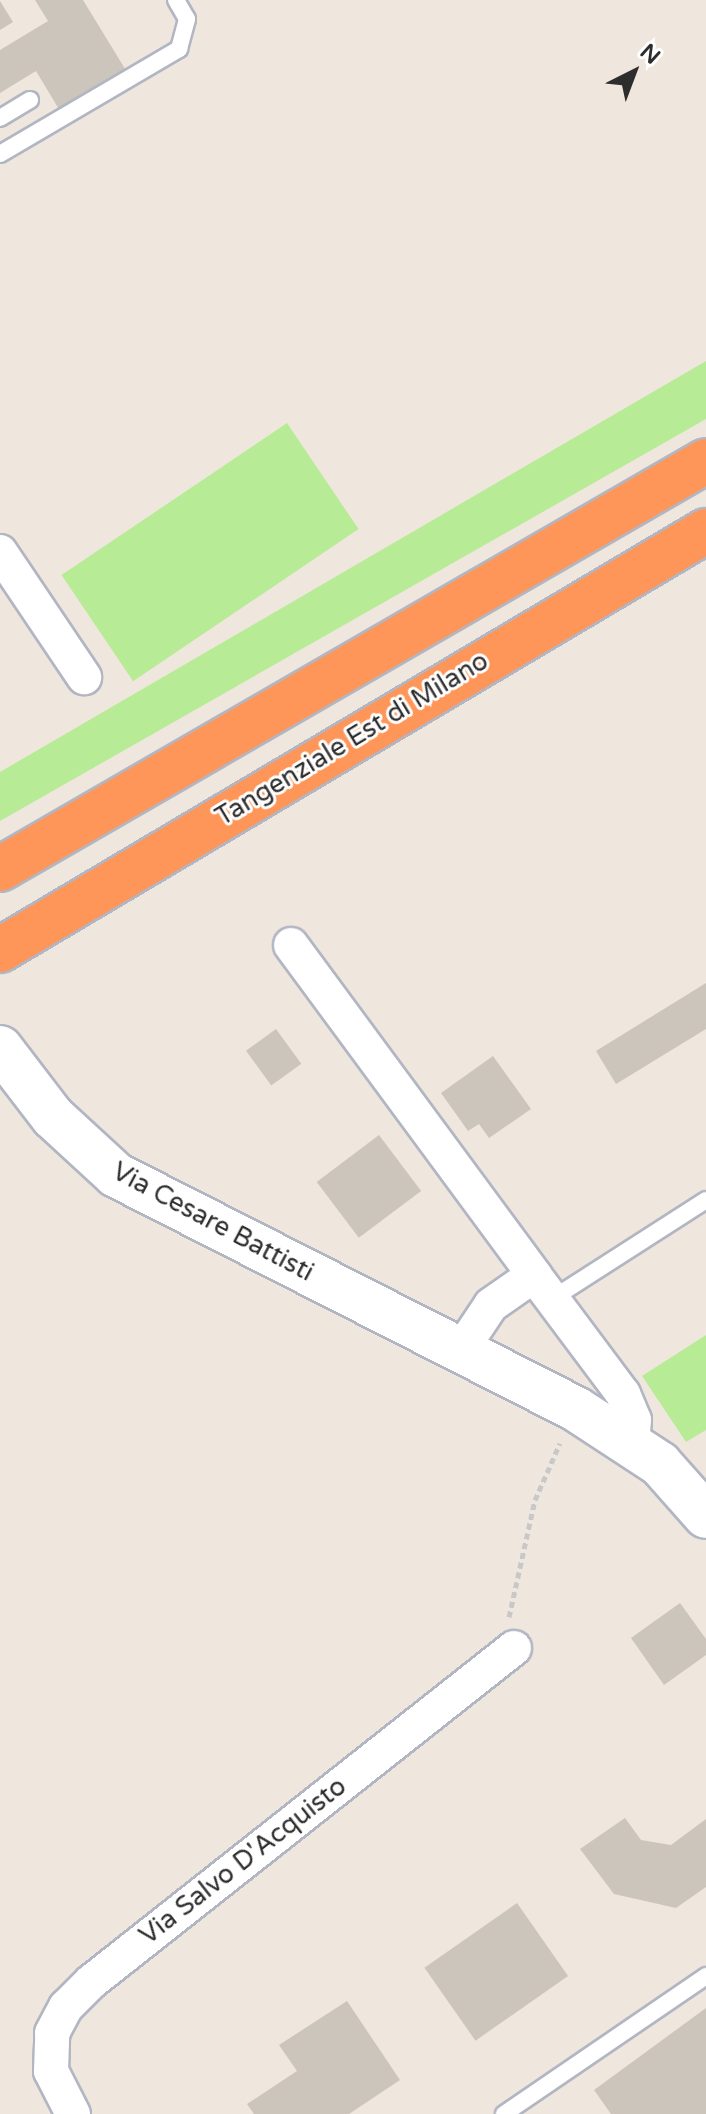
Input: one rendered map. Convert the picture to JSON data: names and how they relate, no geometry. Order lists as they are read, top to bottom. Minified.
{"streets":{"highway":["Tangenziale Est di Milano"],"street":["Via Cesare Battisti","Via Salvo D'Acquisto"]},"north":"top right"}
